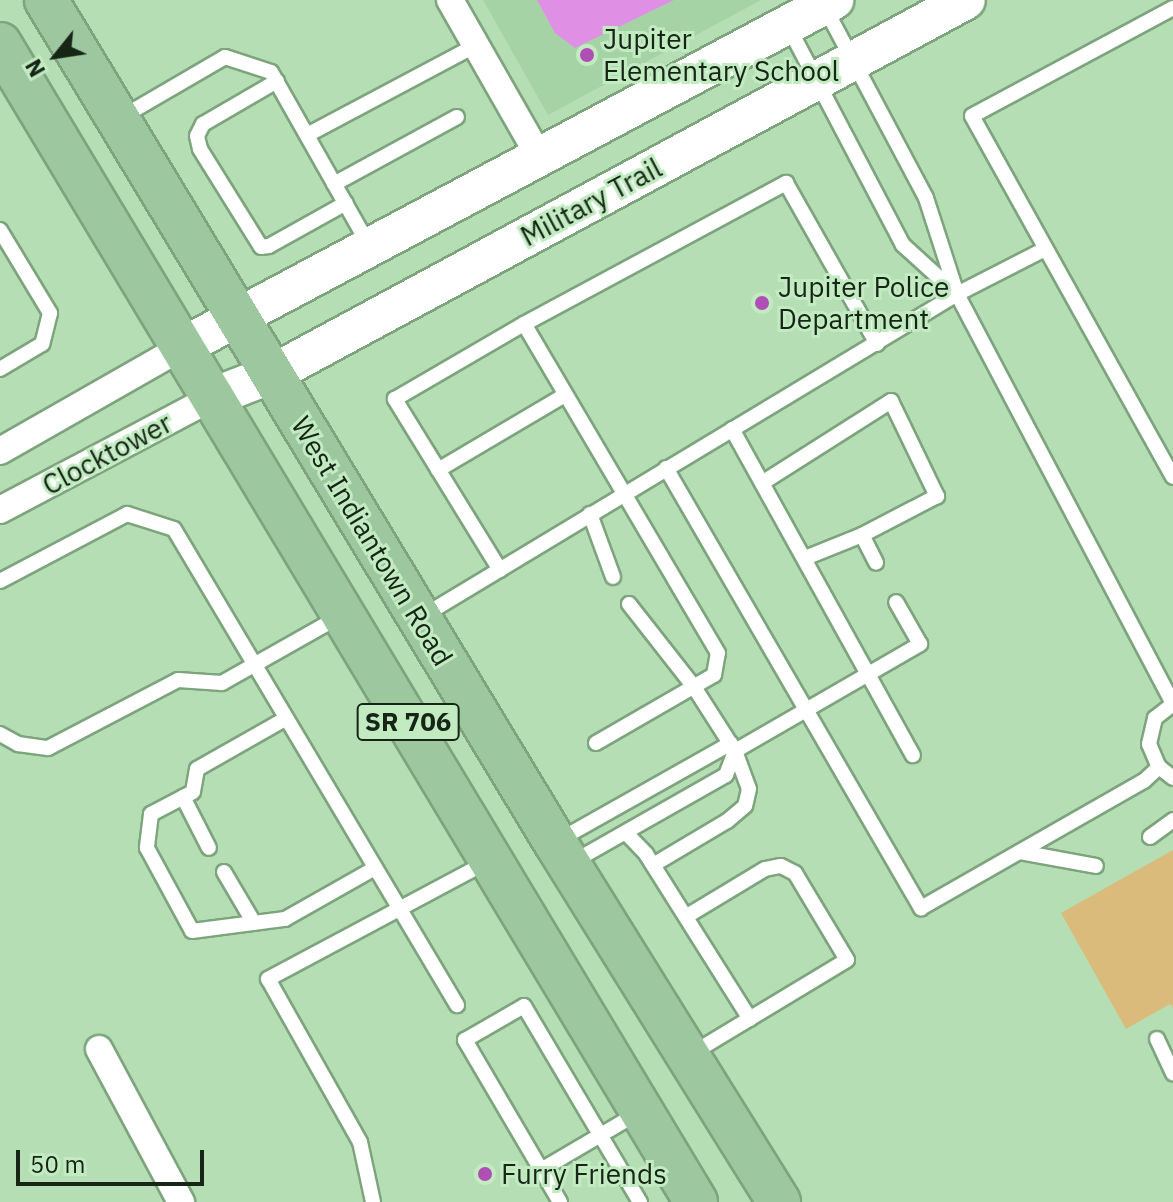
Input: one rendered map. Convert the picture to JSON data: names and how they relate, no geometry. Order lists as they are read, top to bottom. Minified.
{"streets":{"main road":["Military Trail","West Indiantown Road","SR 706"],"street":["Clocktower"]},"crossings":[["Military Trail","Clocktower"],["Military Trail","West Indiantown Road"],["Military Trail","SR 706"],["Clocktower","SR 706"]],"places":["Jupiter Elementary School","Jupiter Police Department","Furry Friends"],"scale_bar":"50 m","north":"bottom left"}
